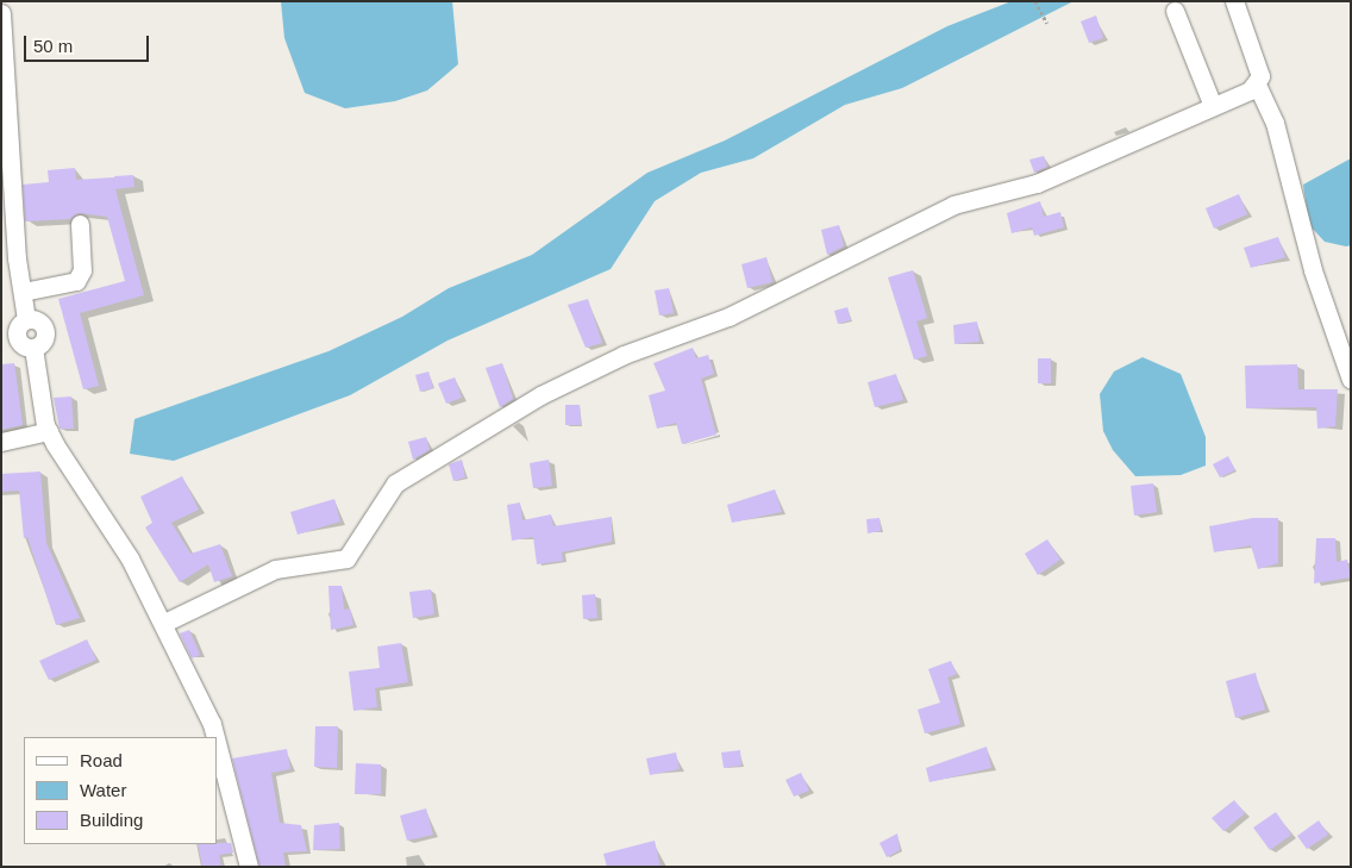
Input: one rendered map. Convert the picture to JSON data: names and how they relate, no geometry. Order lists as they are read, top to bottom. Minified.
{"legend":["Road","Water","Building"],"scale_bar":"50 m"}
